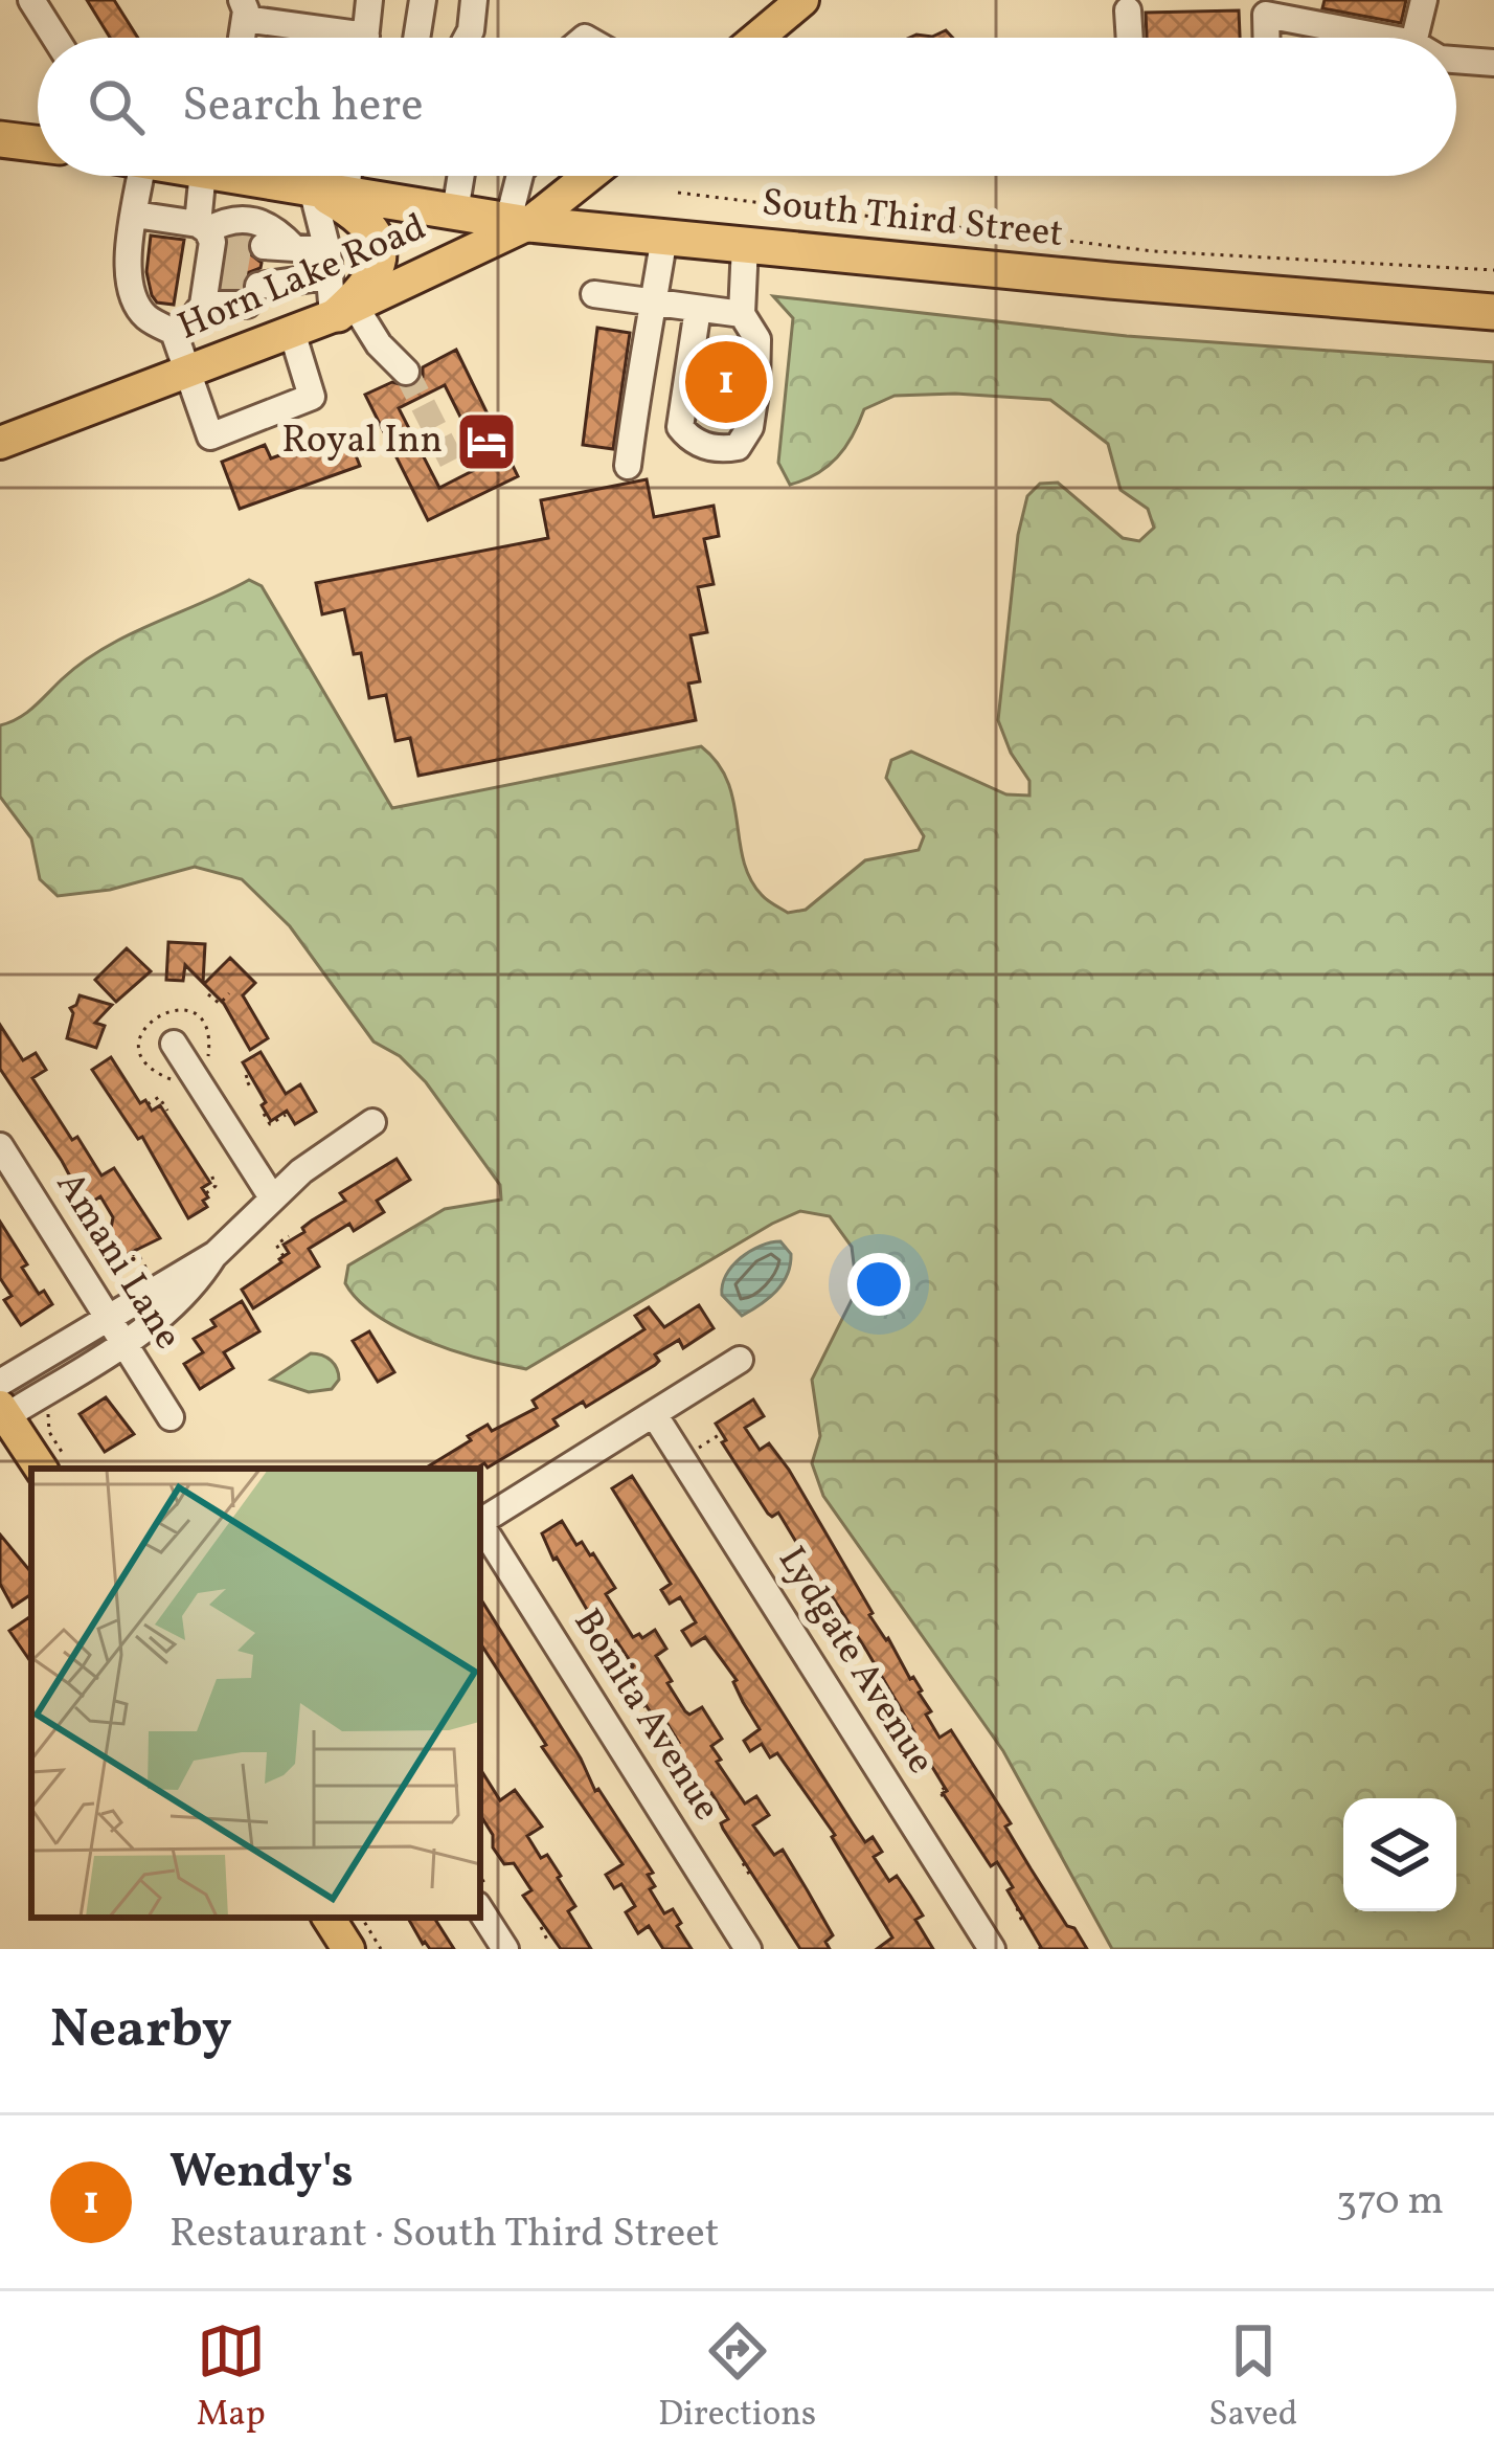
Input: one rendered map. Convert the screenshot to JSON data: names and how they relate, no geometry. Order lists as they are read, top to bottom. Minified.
{"streets":{"highway":["South Third Street"],"main road":["Horn Lake Road"],"street":["Amani Lane","Lydgate Avenue","Bonita Avenue"]},"crossings":[["South Third Street","Horn Lake Road"]],"places":{"hotel":["Royal Inn"]},"page":{"search":"Search here","pins":"1","heading":"Nearby","list":[{"mark":"1","name":"Wendy's","note":"Restaurant · South Third Street","value":"370 m"}],"nav":["Map","Directions","Saved"]}}
